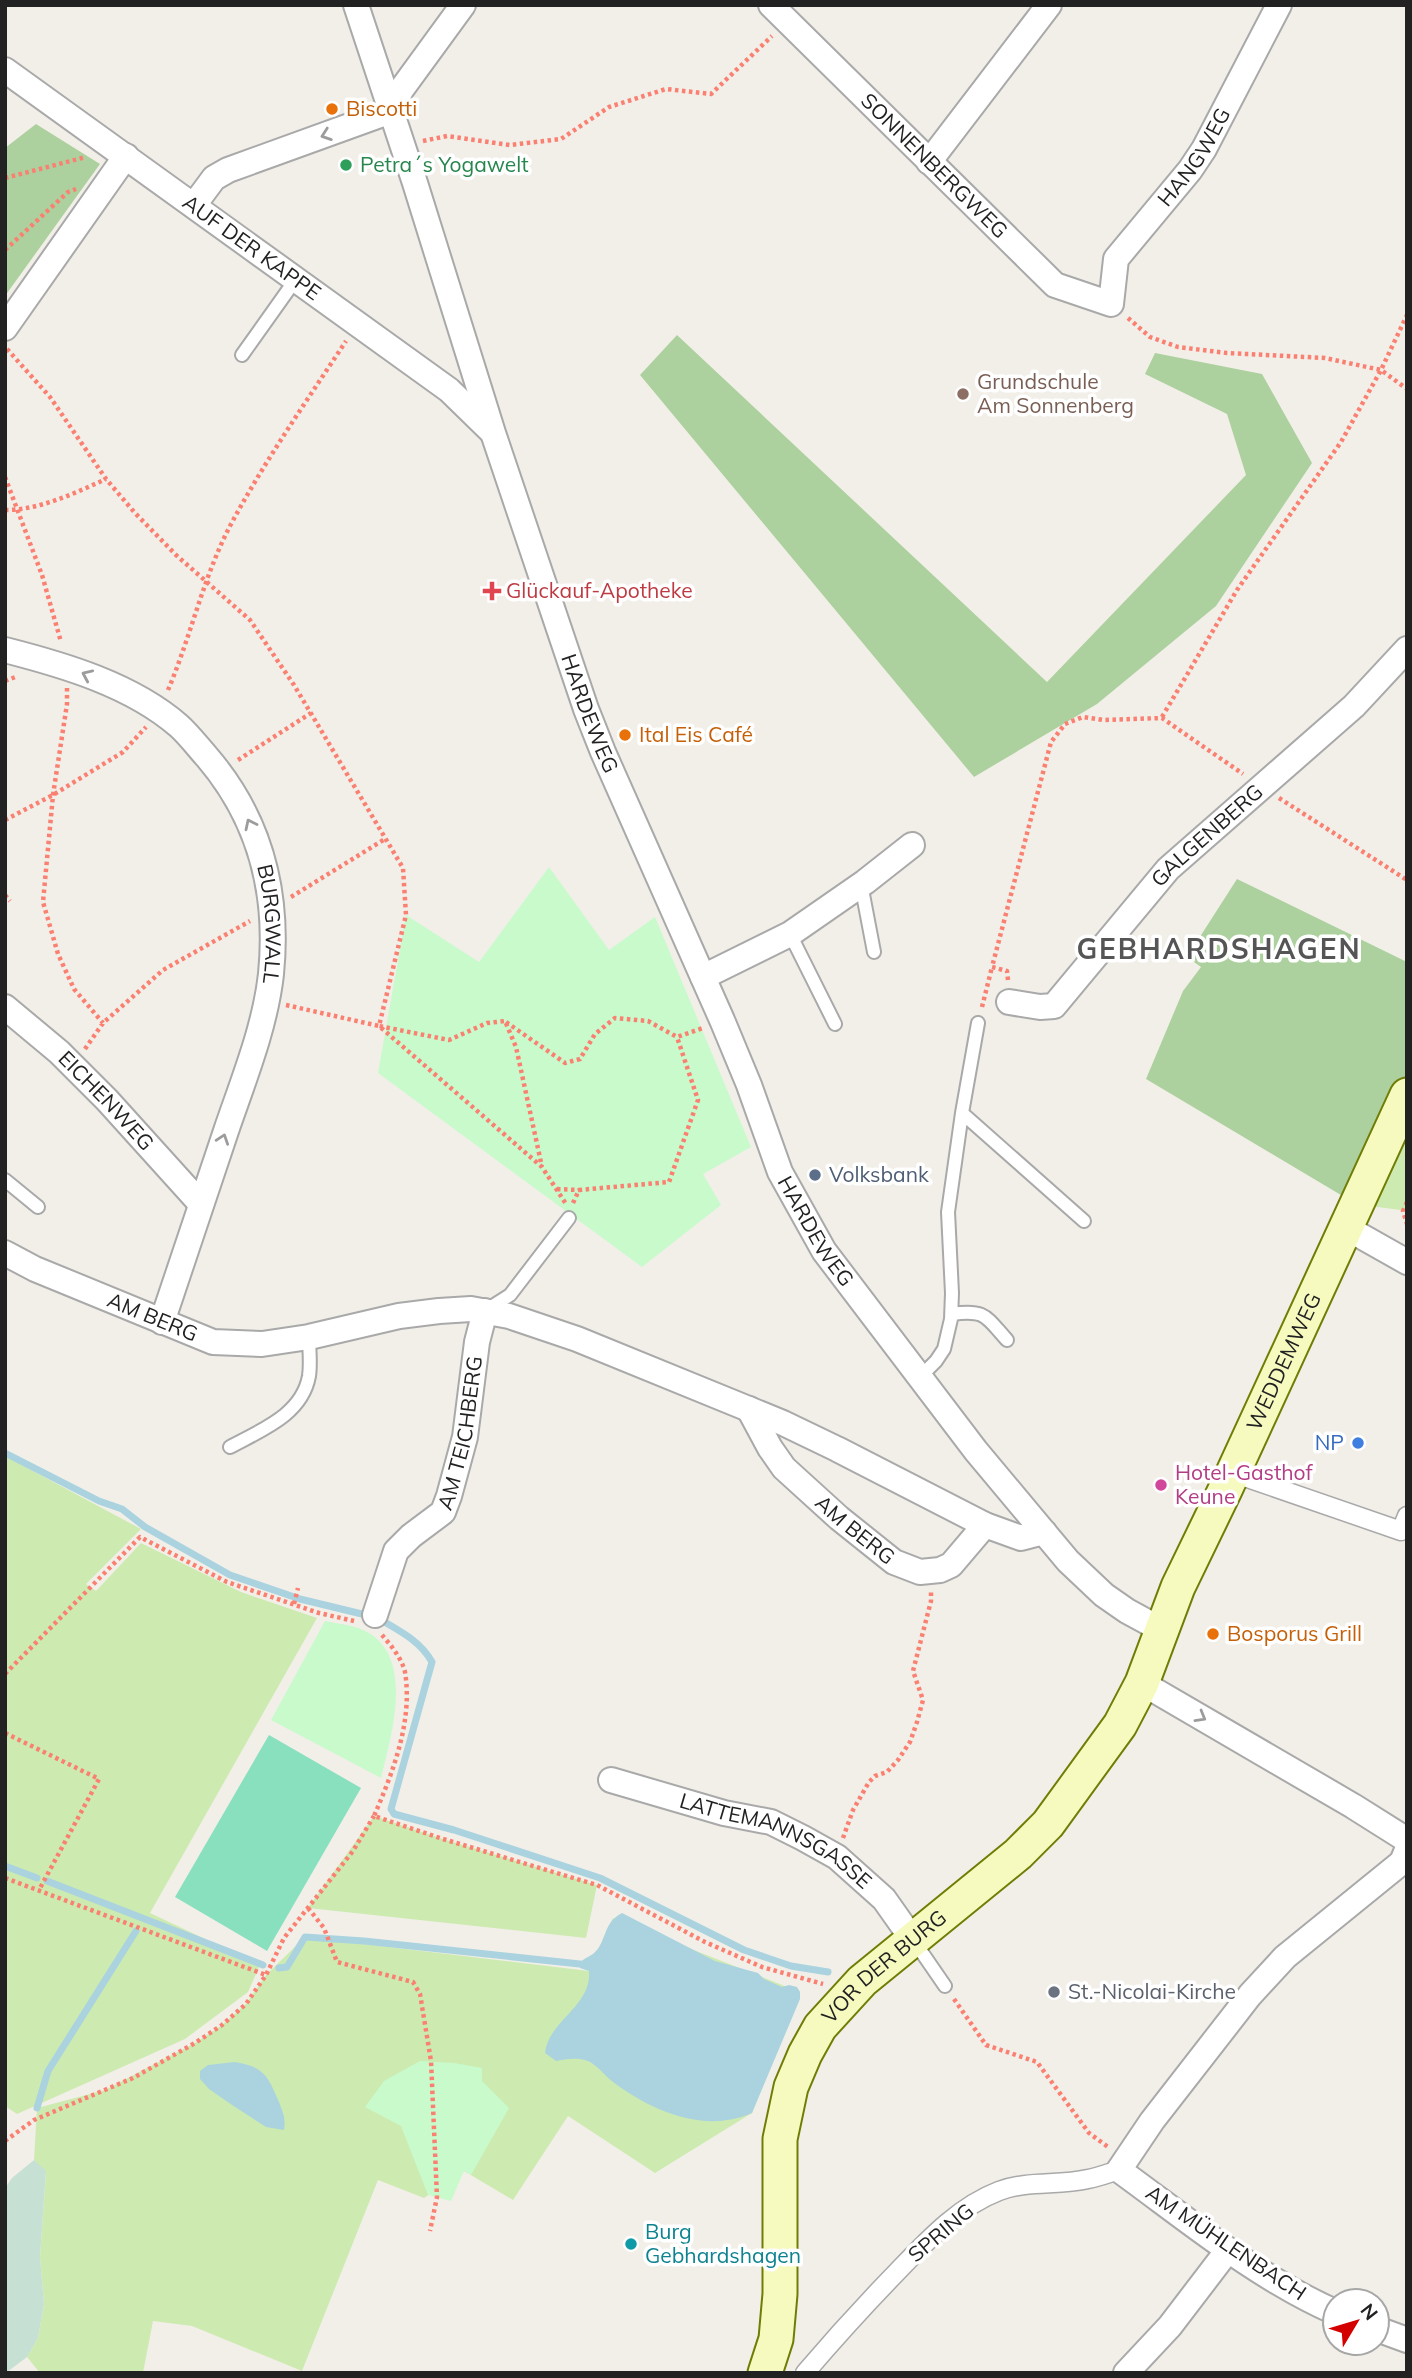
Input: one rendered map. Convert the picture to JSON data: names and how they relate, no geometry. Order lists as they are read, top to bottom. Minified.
{"streets":{"main road":["WEDDEMWEG","VOR DER BURG"],"street":["HANGWEG","SONNENBERGWEG","AUF DER KAPPE","HARDEWEG","GALGENBERG","BURGWALL","EICHENWEG","AM BERG","AM TEICHBERG","LATTEMANNSGASSE","SPRING","AM MÜHLENBACH"]},"crossings":[["HANGWEG","SONNENBERGWEG"],["AUF DER KAPPE","HARDEWEG"],["HARDEWEG","AM BERG"],["HARDEWEG","WEDDEMWEG"],["HARDEWEG","VOR DER BURG"],["BURGWALL","EICHENWEG"],["BURGWALL","AM BERG"],["AM BERG","AM TEICHBERG"],["WEDDEMWEG","VOR DER BURG"],["LATTEMANNSGASSE","VOR DER BURG"],["SPRING","AM MÜHLENBACH"]],"one_way":["BURGWALL"],"districts":["GEBHARDSHAGEN"],"places":{"other":["Biscotti","Petra´s Yogawelt","Grundschule Am Sonnenberg","Ital Eis Café","Volksbank","NP","Hotel-Gasthof Keune","Bosporus Grill","St.-Nicolai-Kirche","Burg Gebhardshagen"],"health":["Glückauf-Apotheke"]},"north":"top right"}
